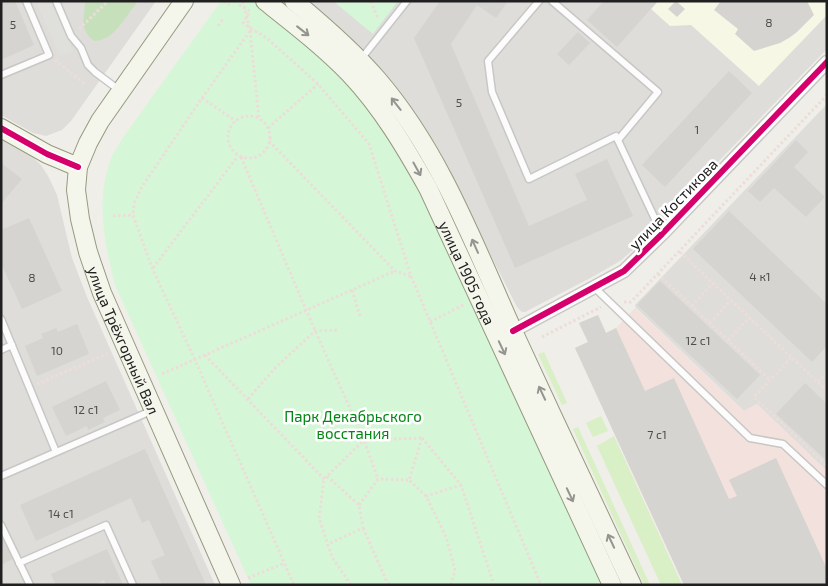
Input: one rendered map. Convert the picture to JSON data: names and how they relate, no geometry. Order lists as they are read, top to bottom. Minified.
{"streets":{"main road":["улица 1905 года","улица Трёхгорный Вал"],"street":["улица Костикова"]},"crossings":[["улица Костикова","улица 1905 года"]],"parks":["Парк Декабрьского восстания"],"house_numbers":["8","5","5","1","4 к1","8","12 с1","10","12 с1","7 с1","14 с1"]}
